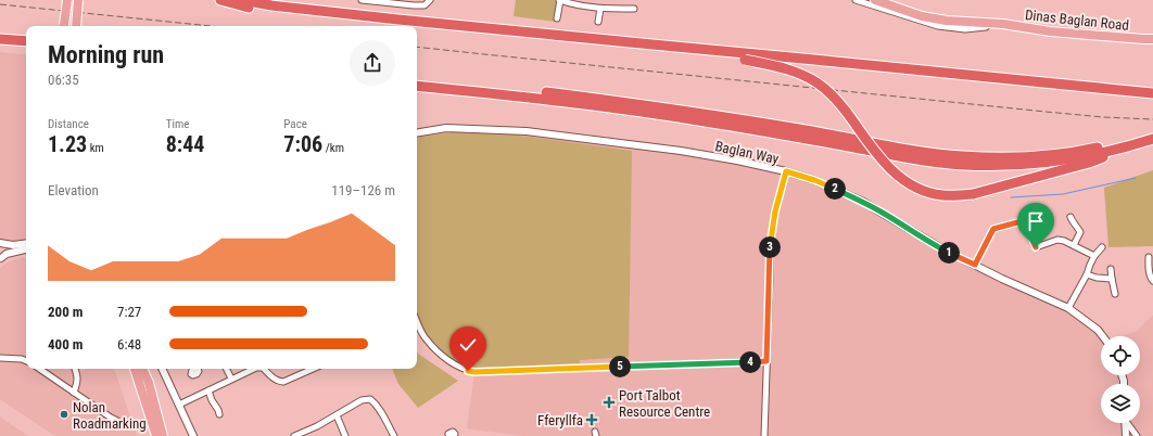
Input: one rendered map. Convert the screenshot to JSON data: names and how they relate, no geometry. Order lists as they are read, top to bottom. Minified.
{"streets":{"main road":["Dinas Baglan Road"],"street":["Baglan Way"]},"places":{"health":["Port Talbot Resource Centre","Fferyllfa"],"other":["Nolan Roadmarking"]},"page":{"heading":["Morning run","06:35"],"stats":[["Distance","1.23 km"],["Time","8:44"],["Pace","7:06 /km"]],"chart":["Elevation","119–126 m"],"pins":["2","3","1","4","5"],"list":[{"name":"200 m","note":"7:27"},{"name":"400 m","note":"6:48"}]}}
